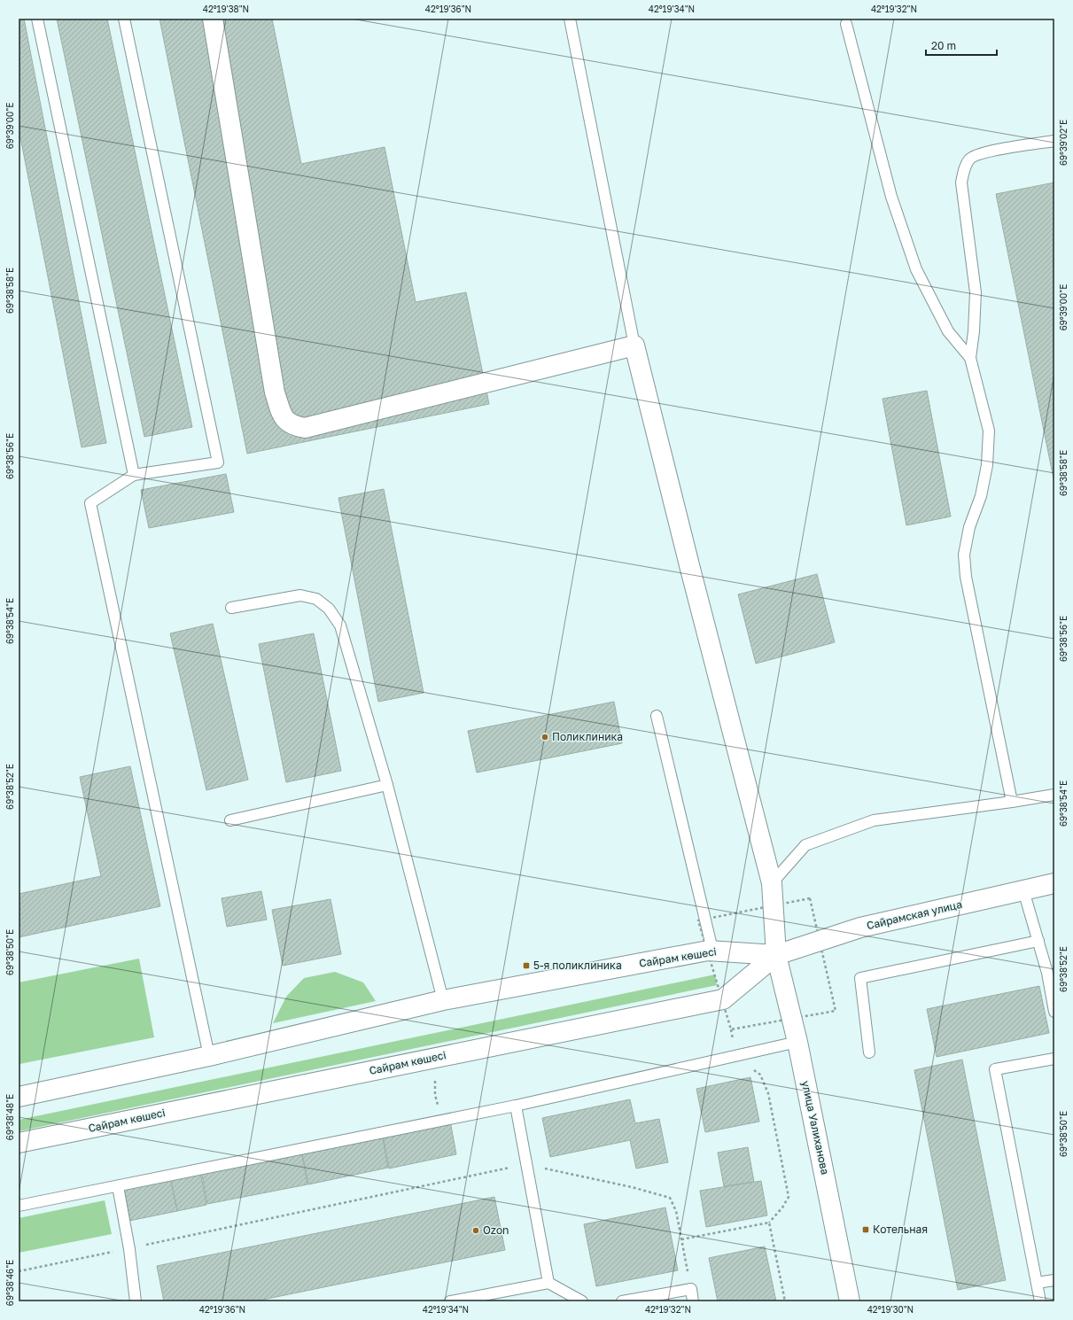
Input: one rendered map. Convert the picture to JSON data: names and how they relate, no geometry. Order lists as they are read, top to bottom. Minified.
{"streets":{"main road":["Сайрамская улица","Сайрам көшесі","улица Уалиханова"]},"crossings":[["Сайрамская улица","Сайрам көшесі"],["Сайрамская улица","улица Уалиханова"],["Сайрам көшесі","улица Уалиханова"]],"places":{"other":["Поликлиника","Ozon"],"transit":["5-я поликлиника","Котельная"]},"scale_bar":"20 m","coordinates":["42°19'38\"N","42°19'36\"N","42°19'34\"N","42°19'32\"N","69°39'00\"E","69°39'02\"E","69°38'58\"E","69°38'56\"E","69°38'54\"E","69°38'52\"E","69°38'50\"E","69°38'48\"E","69°38'46\"E","42°19'30\"N"]}
